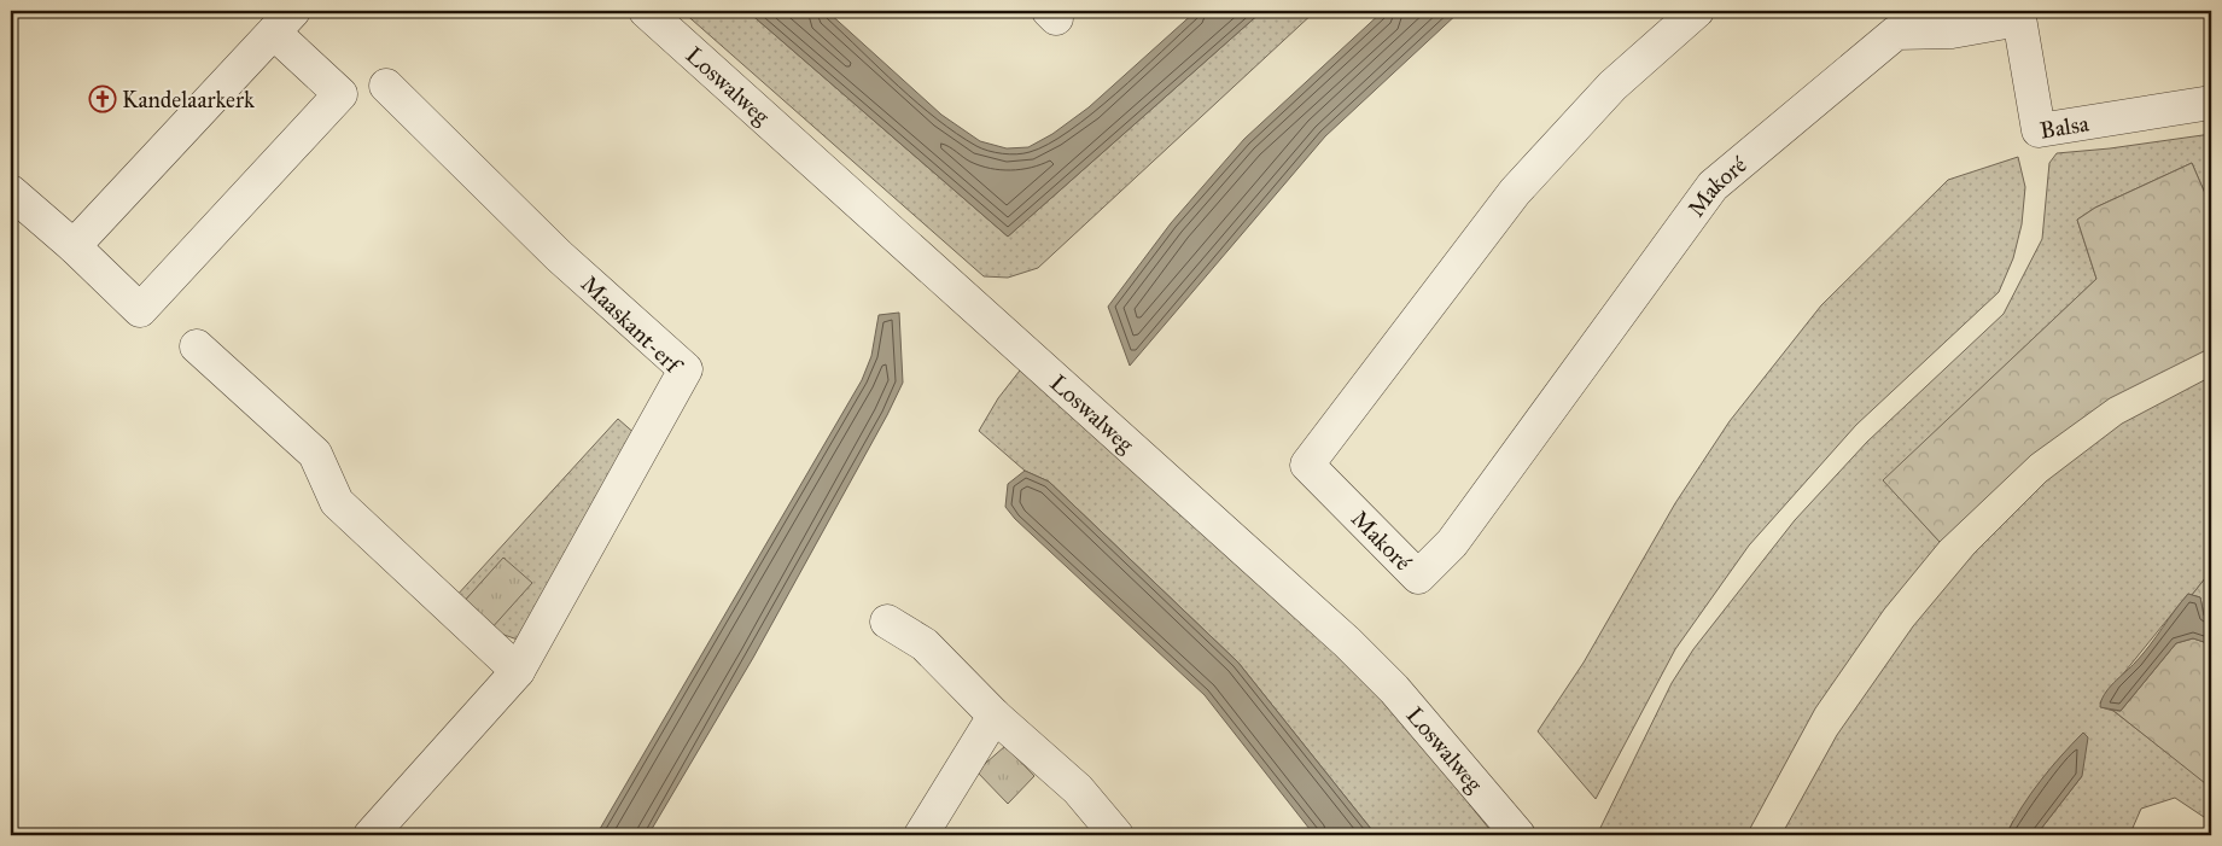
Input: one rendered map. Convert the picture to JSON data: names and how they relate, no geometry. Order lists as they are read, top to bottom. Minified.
{"streets":{"street":["Loswalweg","Balsa","Makoré","Maaskant-erf"]},"crossings":[["Balsa","Makoré"]],"places":{"church":["Kandelaarkerk"]}}
